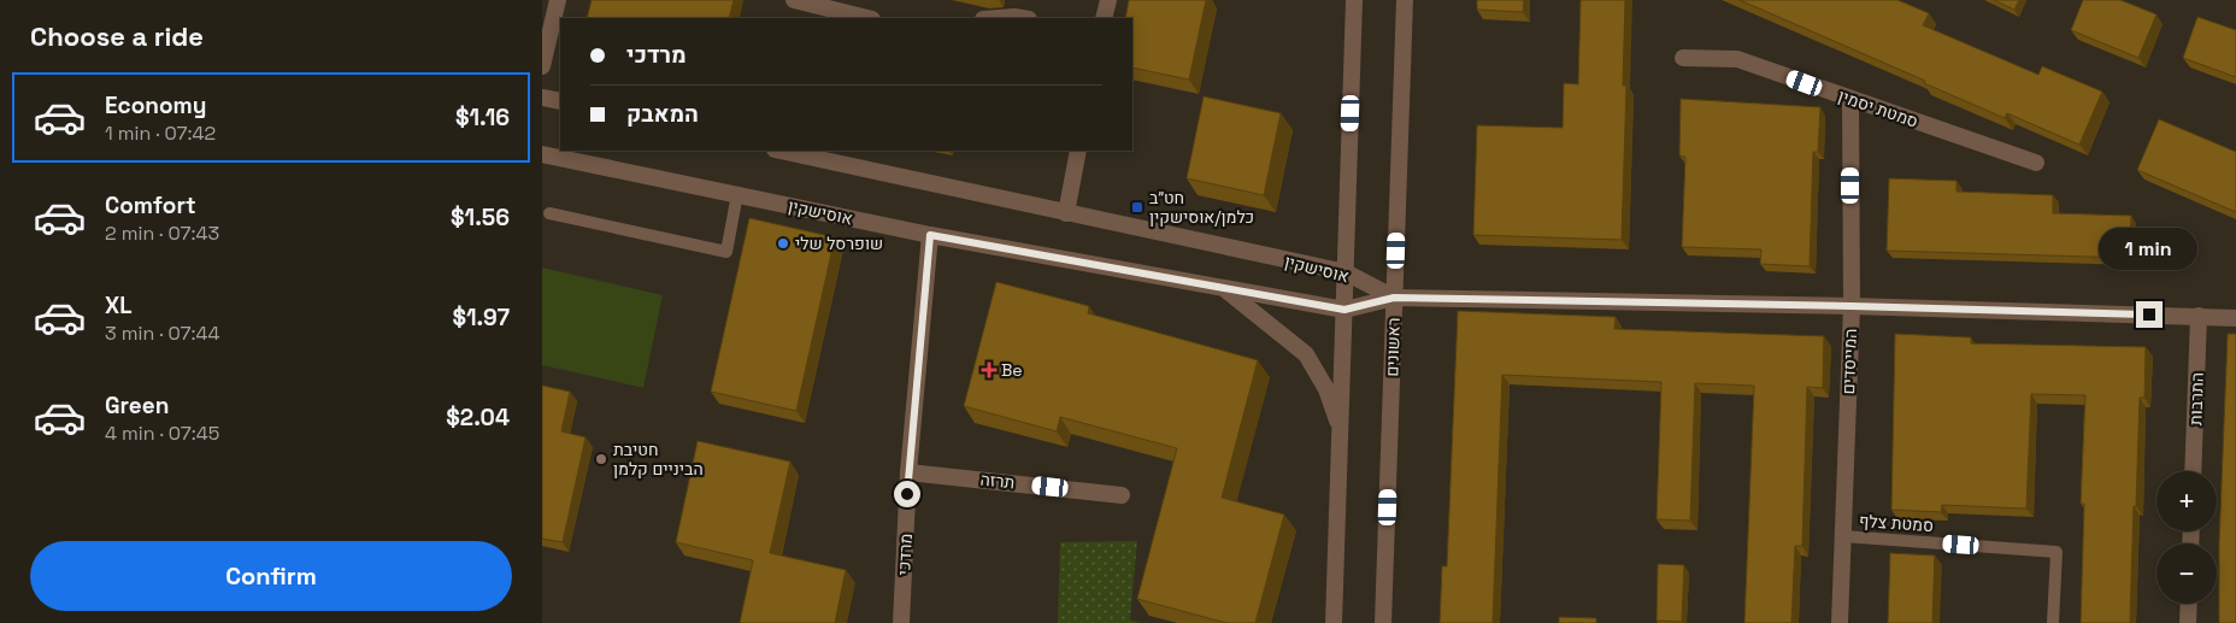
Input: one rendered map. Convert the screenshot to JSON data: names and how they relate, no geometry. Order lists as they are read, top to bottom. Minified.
{"streets":{"street":["סמטת יסמין","אוסישקין","ראשונים","המייסדים","התרבות","תרזה","מרדכי"],"lane":["סמטת צלף"]},"crossings":[["סמטת יסמין","המייסדים"],["אוסישקין","ראשונים"],["אוסישקין","מרדכי"],["המייסדים","סמטת צלף"],["תרזה","מרדכי"]],"places":{"transit":["חט״ב כלמן/אוסישקין"],"other":["שופרסל שלי","חטיבת הביניים קלמן"],"health":["Be"]},"page":{"heading":"Choose a ride","banner":["מרדכי","המאבק"],"list":[{"name":"Economy","note":"1 min · 07:42","value":"$1.16"},{"name":"Comfort","note":"2 min · 07:43","value":"$1.56"},{"name":"XL","note":"3 min · 07:44","value":"$1.97"},{"name":"Green","note":"4 min · 07:45","value":"$2.04"}],"bubble":"1 min","map_buttons":["+","−"],"buttons":"Confirm"}}
